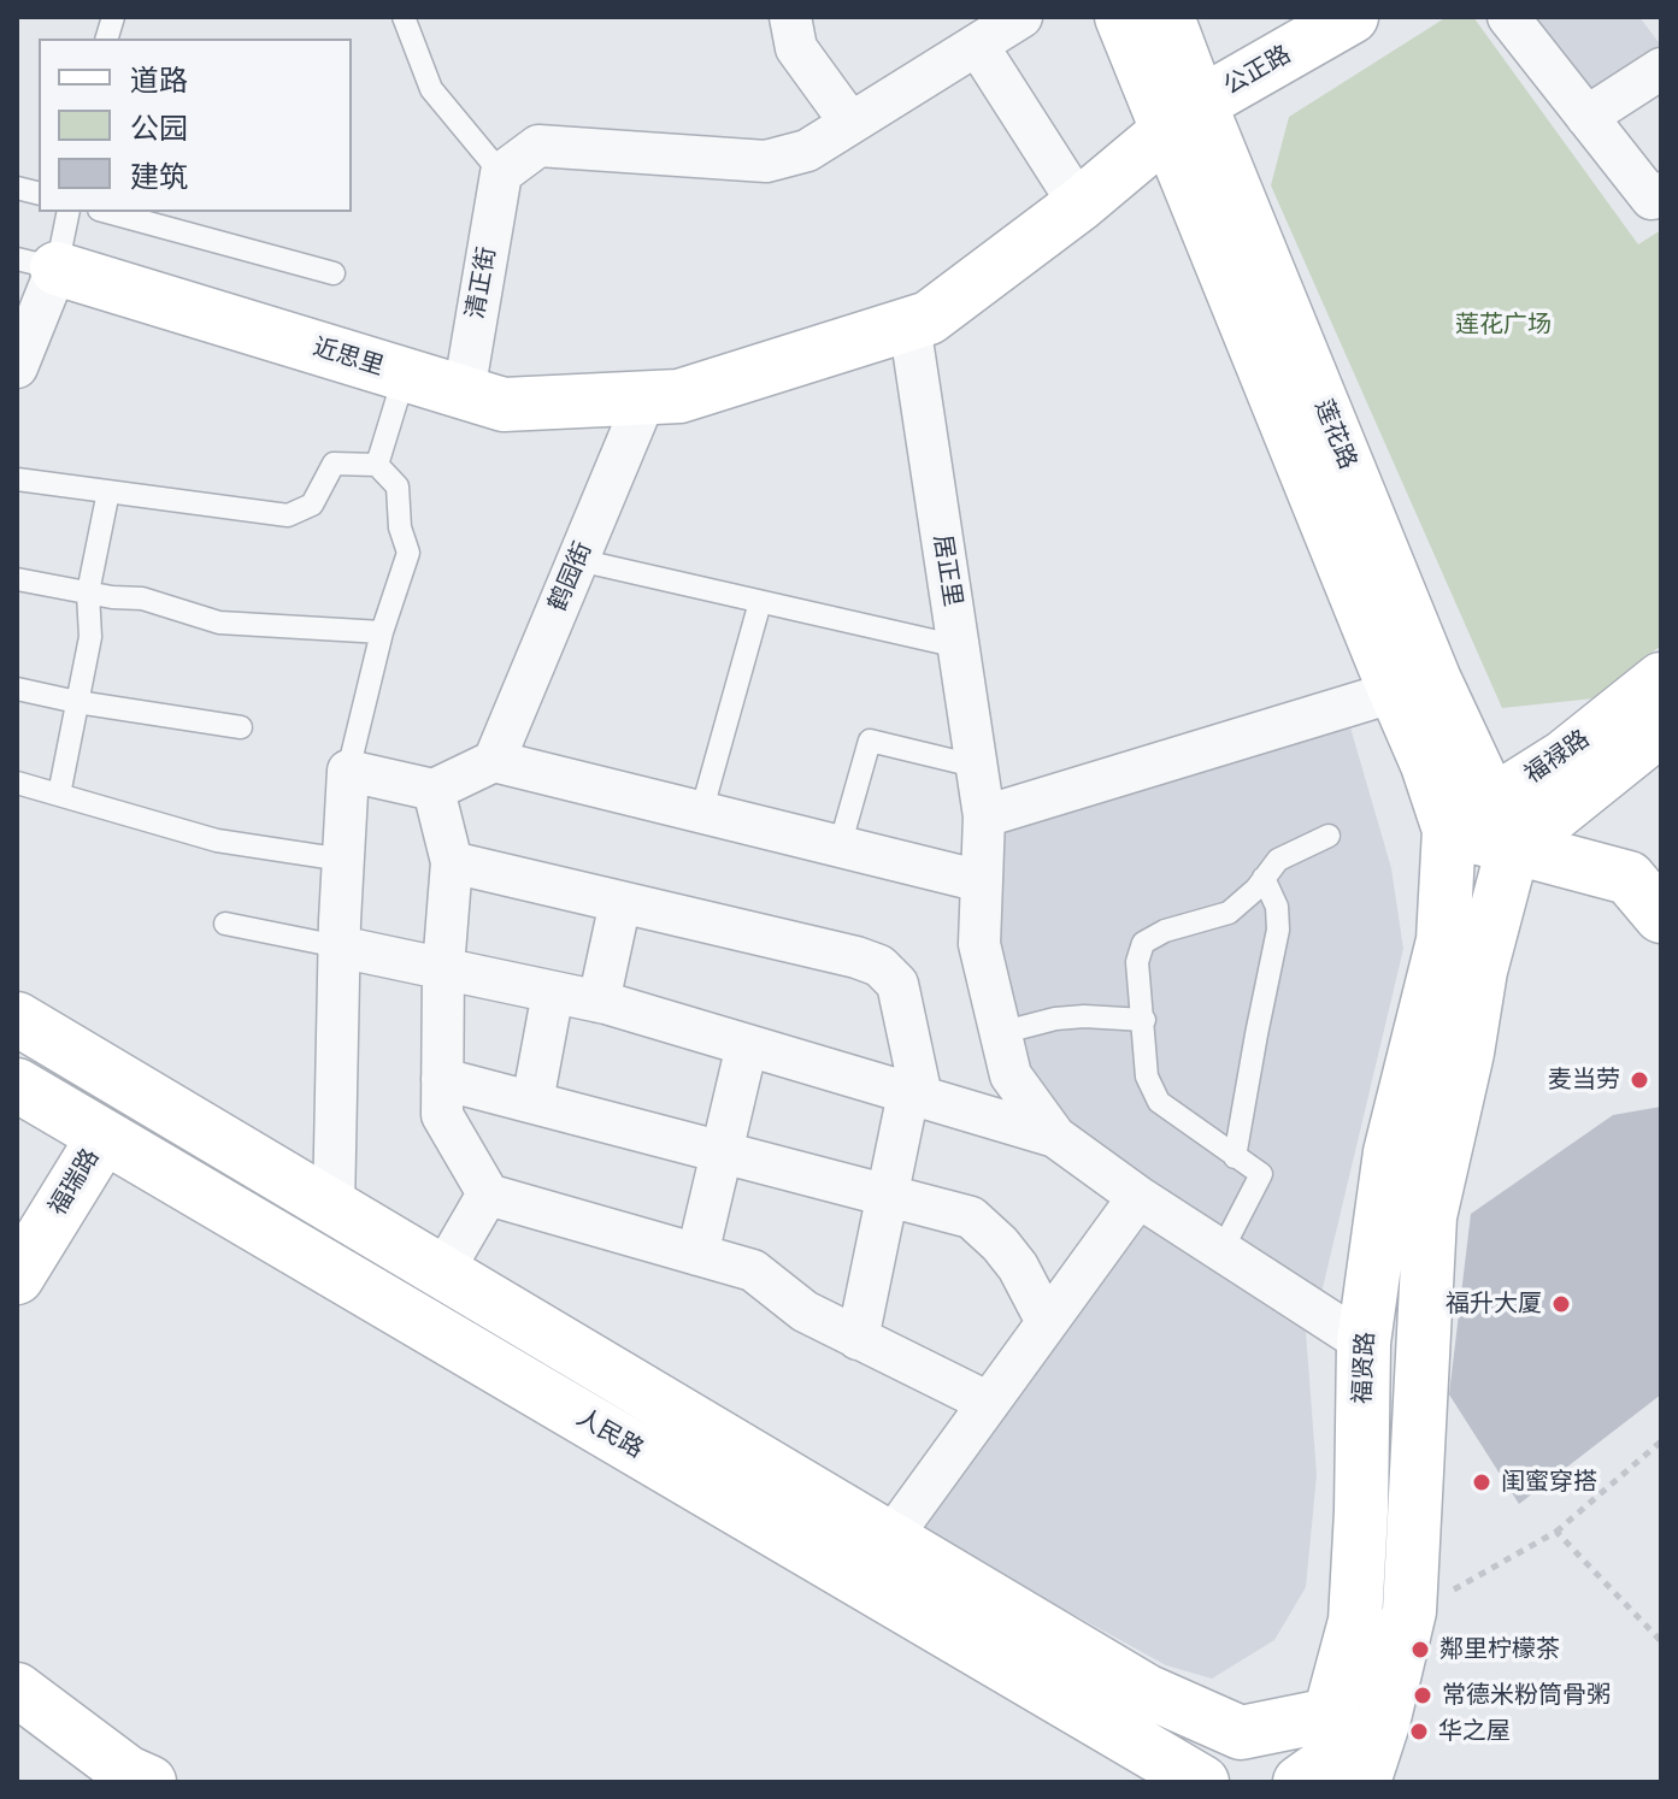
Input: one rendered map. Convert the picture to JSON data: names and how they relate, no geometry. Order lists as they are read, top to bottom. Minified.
{"streets":{"main road":["公正路","近思里","莲花路","福禄路","福瑞路","福贤路","人民路"],"street":["清正街","居正里","鹤园街"]},"crossings":[["公正路","莲花路"],["清正街","近思里"],["近思里","鹤园街"],["莲花路","福禄路"],["莲花路","福贤路"],["福禄路","福贤路"],["福瑞路","人民路"]],"parks":["莲花广场"],"places":["麦当劳","福升大厦","闺蜜穿搭","鄰里柠檬茶","常德米粉筒骨粥","华之屋"],"legend":["道路","公园","建筑"]}
